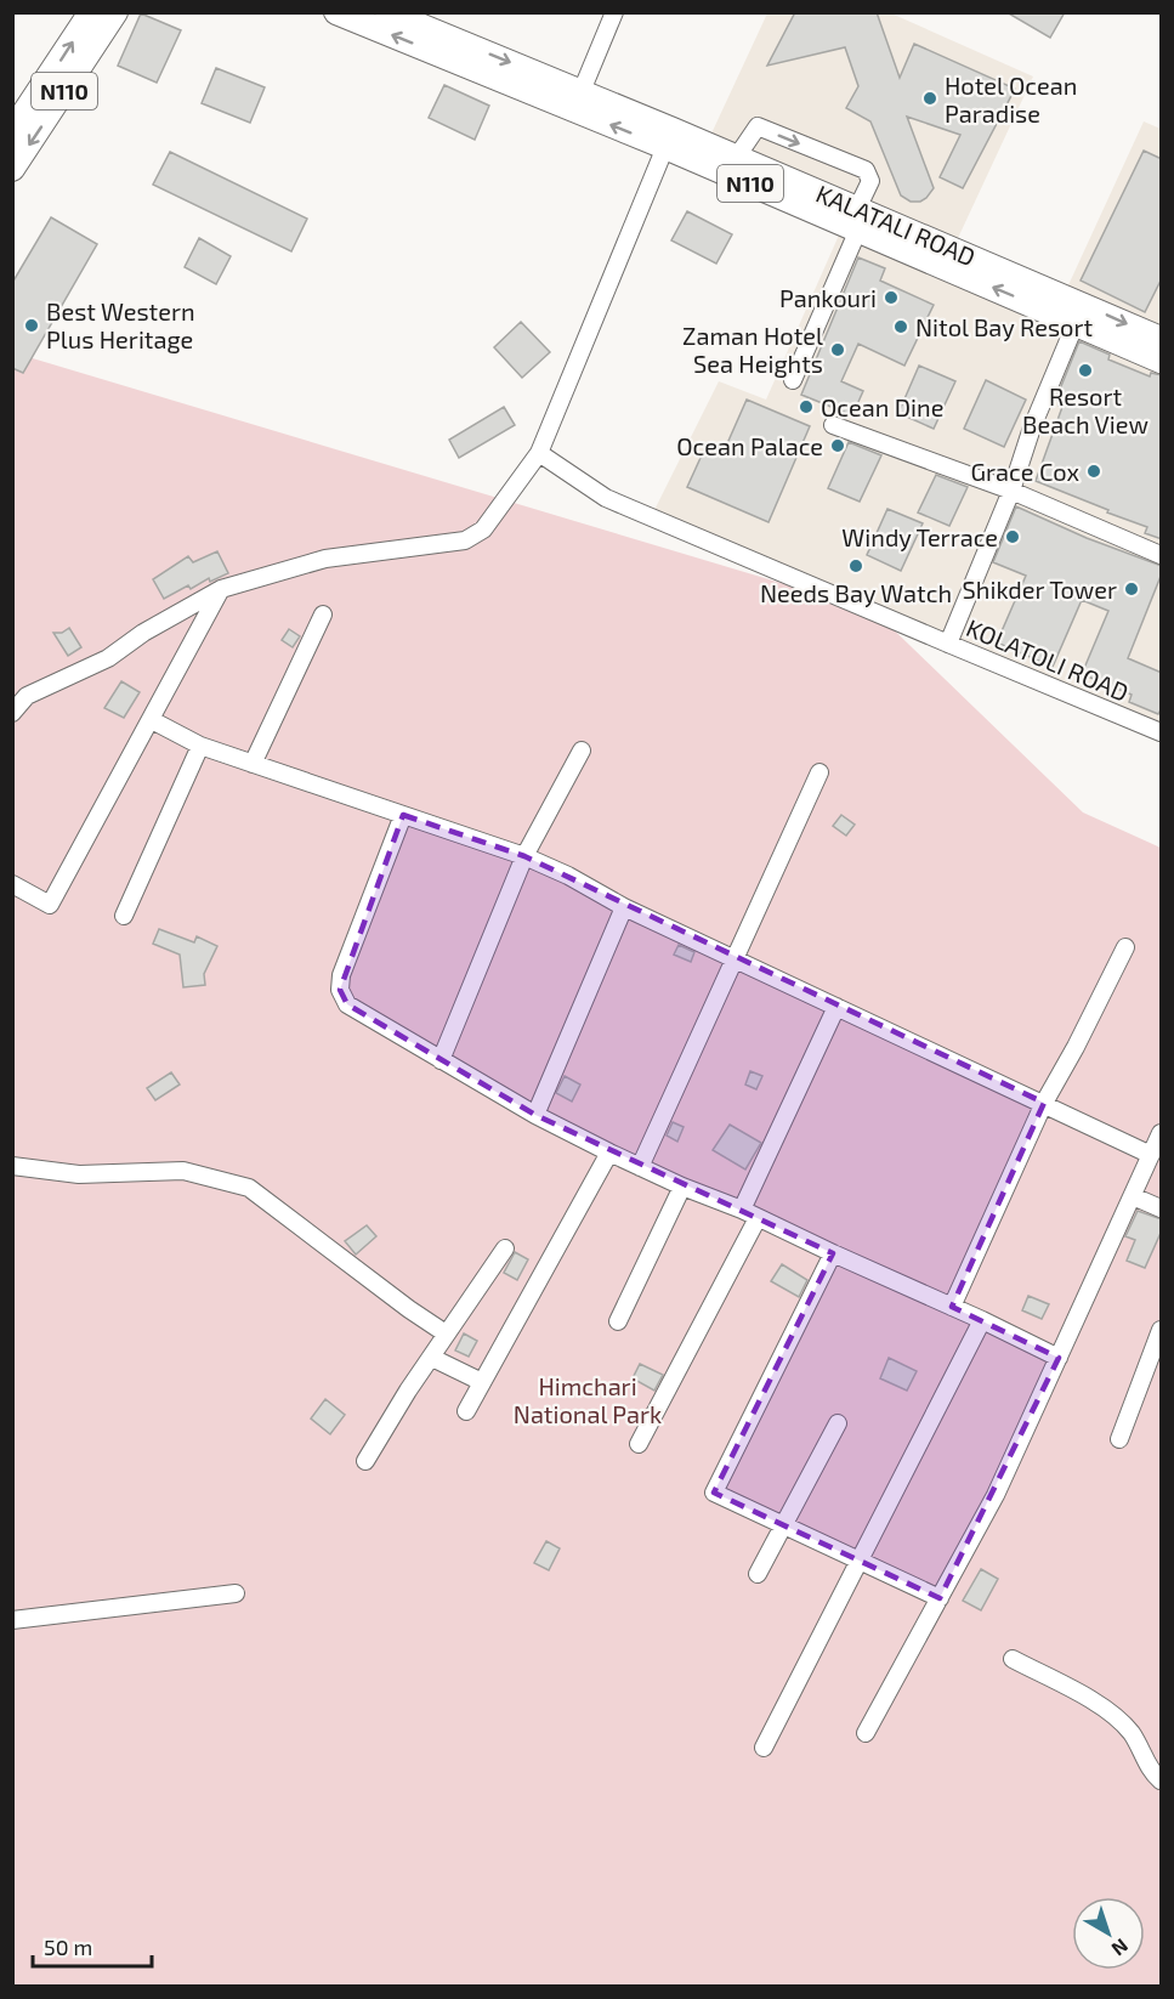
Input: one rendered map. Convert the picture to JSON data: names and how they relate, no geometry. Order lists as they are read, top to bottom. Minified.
{"streets":{"highway":["N110","KALATALI ROAD"],"street":["KOLATOLI ROAD"]},"crossings":[["KALATALI ROAD","KOLATOLI ROAD"]],"parks":["Himchari National Park"],"places":["Hotel Ocean Paradise","Pankouri","Best Western Plus Heritage","Nitol Bay Resort","Zaman Hotel Sea Heights","Resort Beach View","Ocean Dine","Ocean Palace","Grace Cox","Windy Terrace","Needs Bay Watch","Shikder Tower"],"scale_bar":"50 m","north":"bottom right"}
